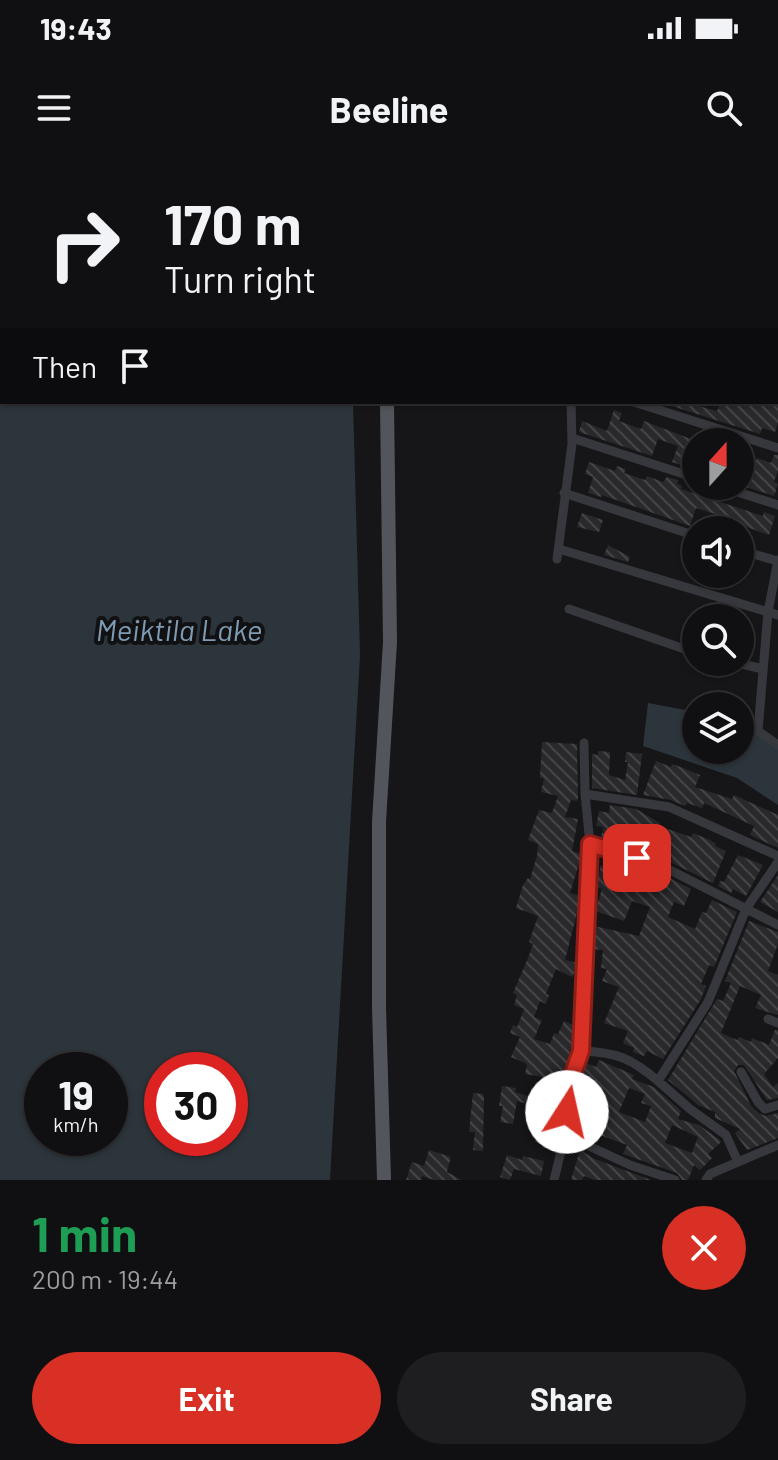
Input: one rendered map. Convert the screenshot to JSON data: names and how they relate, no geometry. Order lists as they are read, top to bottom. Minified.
{"water":["Meiktila Lake"],"north":"top","page":{"status":"19:43","header":"Beeline","turn":["170 m","Turn right"],"then":"Then","speed":"19 km/h","limit":"30","heading":["1 min","200 m · 19:44"],"buttons":["Exit","Share"]}}
